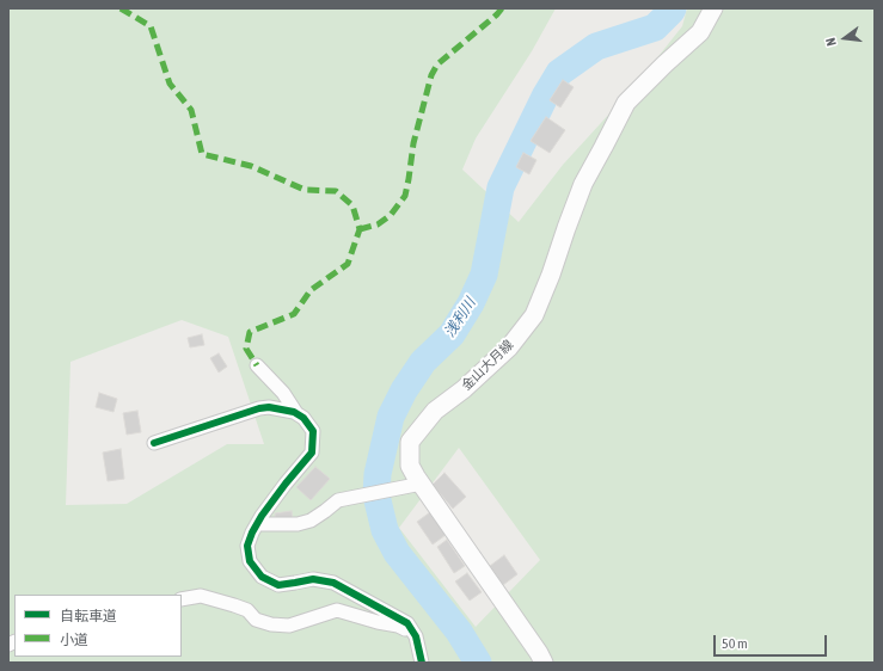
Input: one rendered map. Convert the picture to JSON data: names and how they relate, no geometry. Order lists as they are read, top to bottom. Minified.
{"streets":{"main road":["金山大月線"]},"water":["浅利川"],"legend":["自転車道","小道"],"scale_bar":"50 m","north":"left"}
